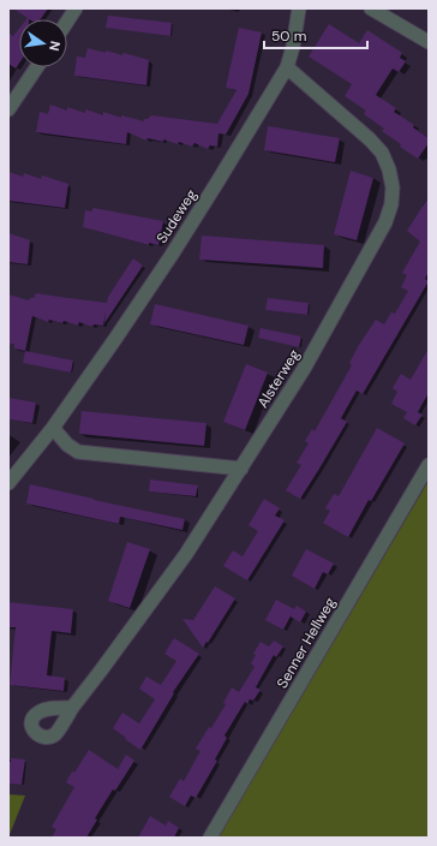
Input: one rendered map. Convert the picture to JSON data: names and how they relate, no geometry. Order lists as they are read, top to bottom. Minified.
{"streets":{"street":["Sudeweg","Alsterweg","Senner Hellweg"]},"crossings":[["Sudeweg","Alsterweg"]],"scale_bar":"50 m","north":"right"}
